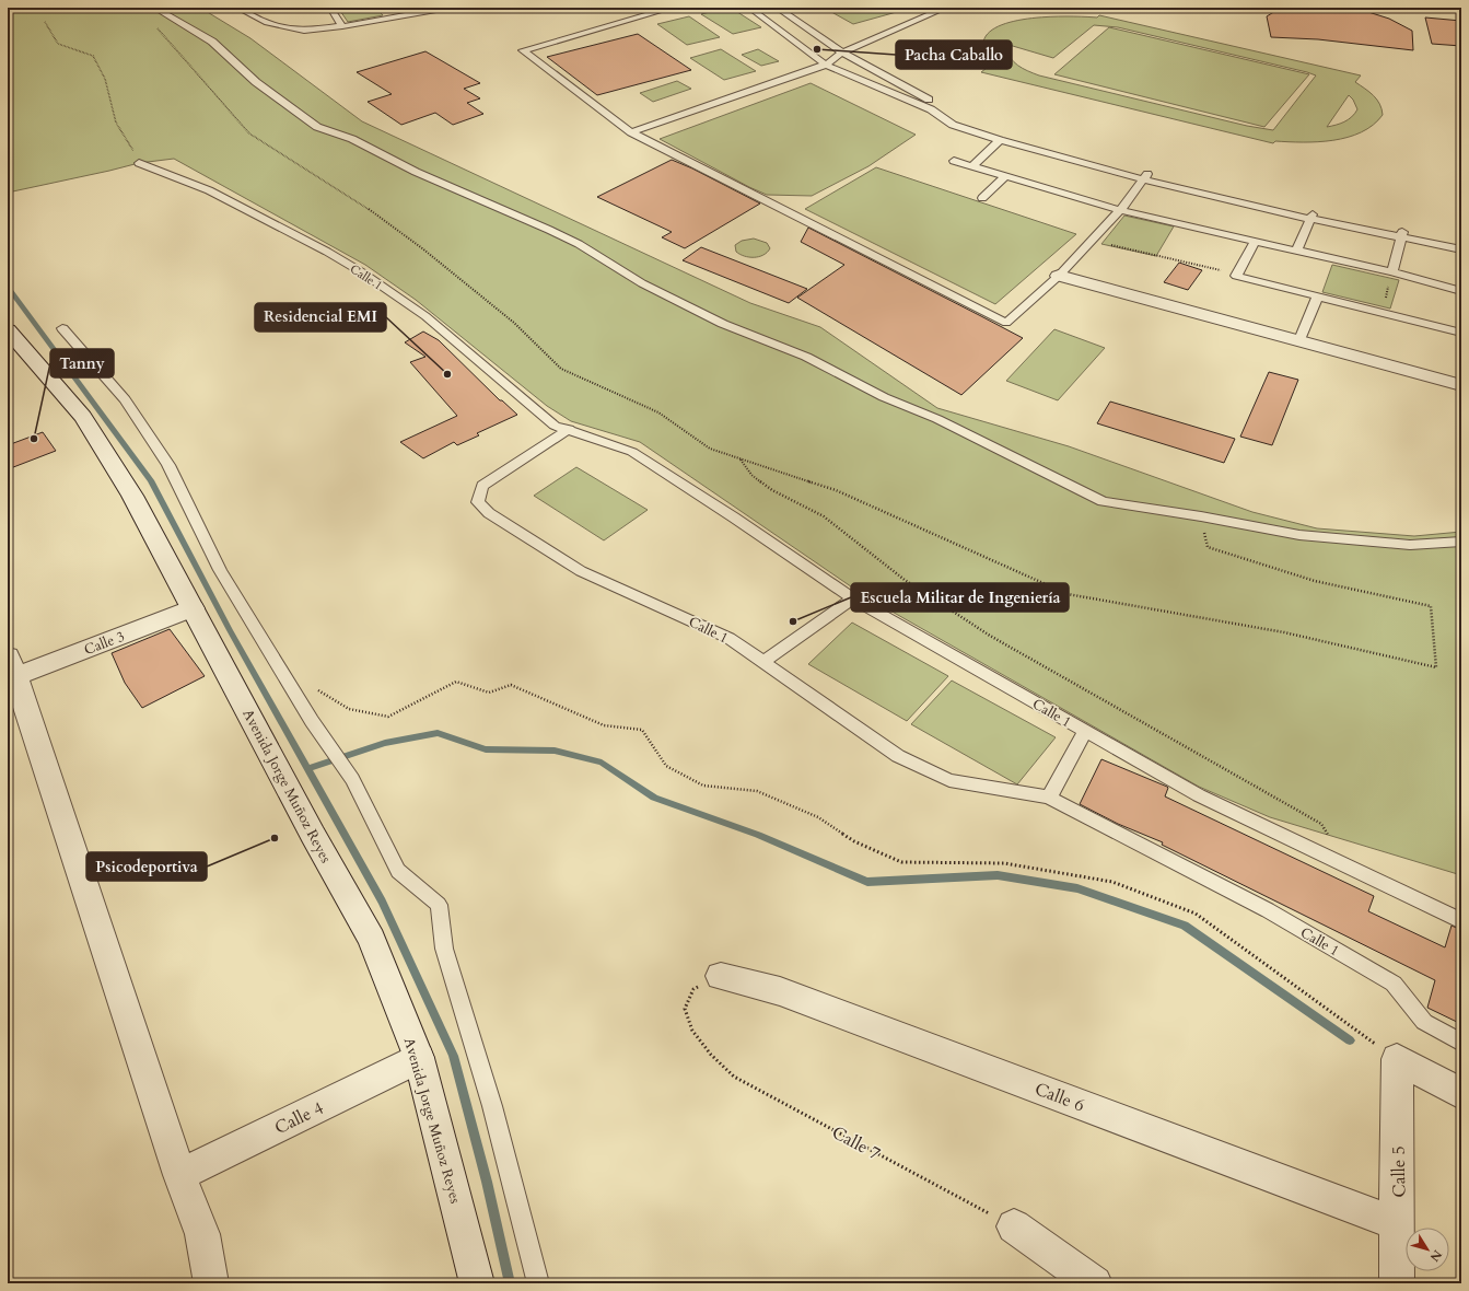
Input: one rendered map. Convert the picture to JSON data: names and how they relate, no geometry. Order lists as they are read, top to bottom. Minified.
{"streets":{"street":["Calle 3","Avenida Jorge Muñoz Reyes","Calle 6","Calle 4","Calle 5"],"lane":["Calle 1"],"path":["Calle 7"]},"crossings":[["Calle 3","Avenida Jorge Muñoz Reyes"],["Avenida Jorge Muñoz Reyes","Calle 4"],["Calle 6","Calle 7"],["Calle 6","Calle 5"]],"places":["Pacha Caballo","Residencial EMI","Tanny","Escuela Militar de Ingeniería","Psicodeportiva"],"north":"bottom right"}
